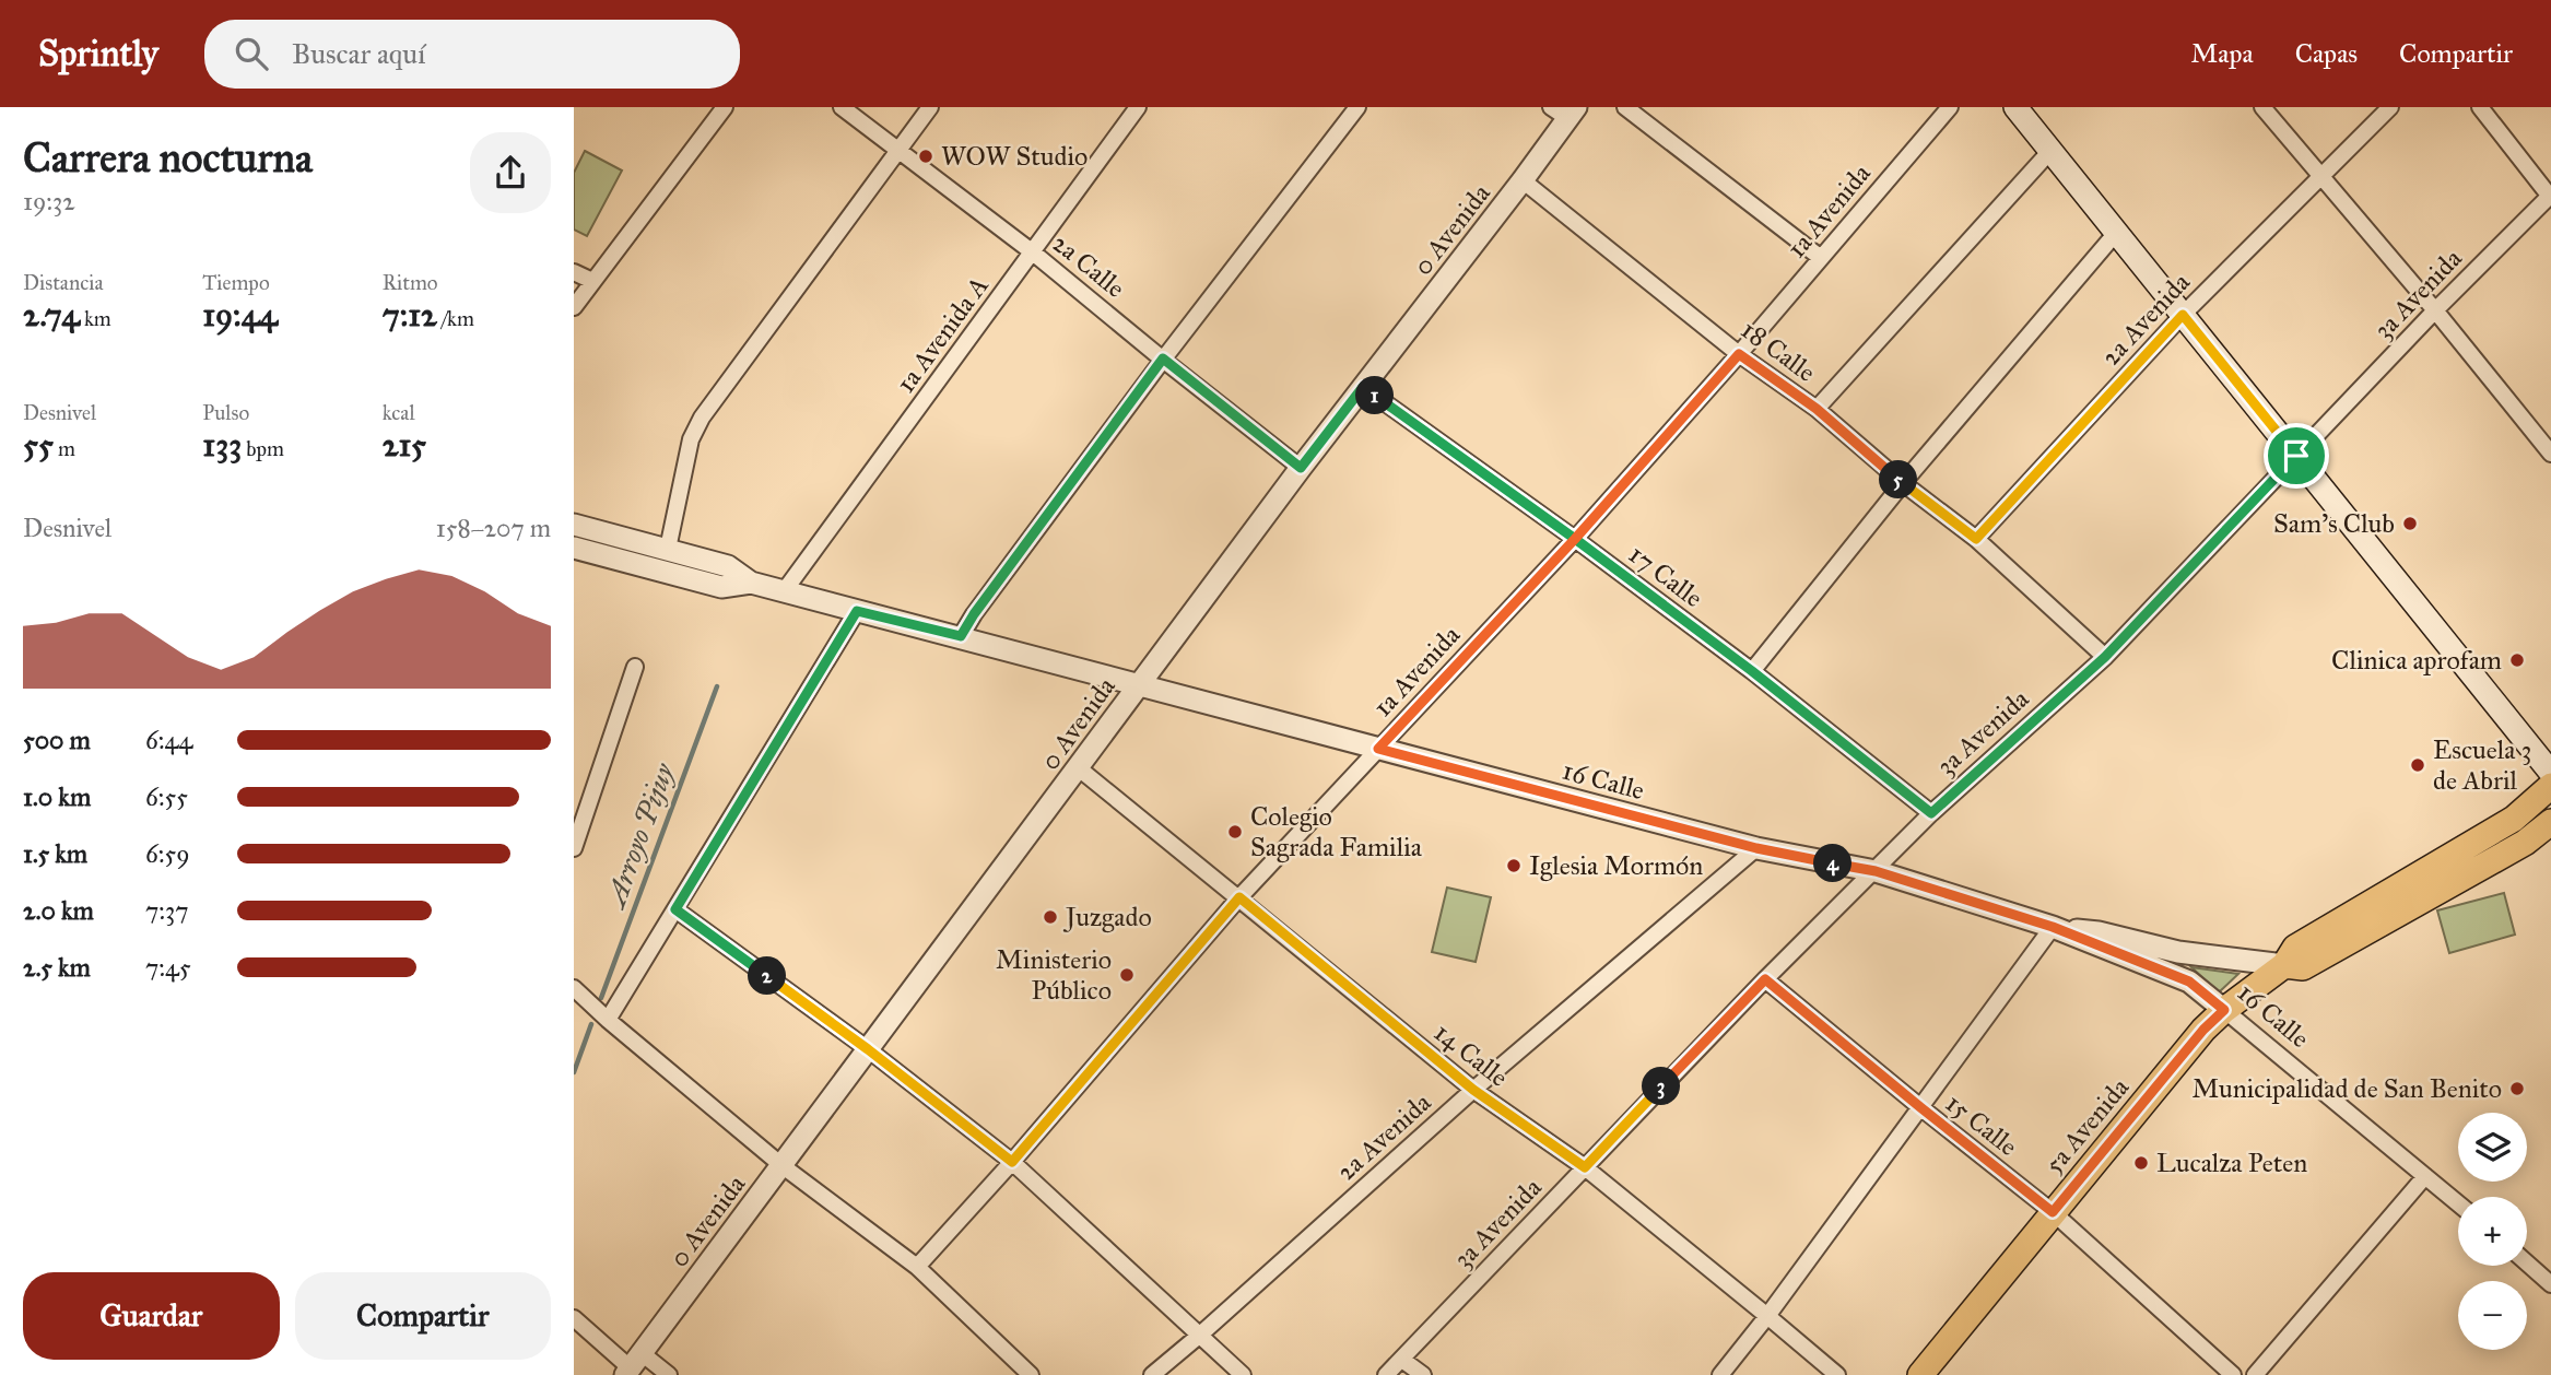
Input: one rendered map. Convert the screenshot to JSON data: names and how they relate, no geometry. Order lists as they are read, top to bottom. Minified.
{"streets":{"main road":["5a Avenida"],"street":["1a Avenida","0 Avenida","2a Calle","3a Avenida","2a Avenida","1a Avenida A","18 Calle","17 Calle","16 Calle","14 Calle","15 Calle"]},"crossings":[["1a Avenida","18 Calle"],["1a Avenida","17 Calle"],["1a Avenida","16 Calle"],["1a Avenida","14 Calle"],["0 Avenida","2a Calle"],["0 Avenida","18 Calle"],["0 Avenida","17 Calle"],["0 Avenida","16 Calle"],["0 Avenida","14 Calle"],["2a Calle","1a Avenida A"],["3a Avenida","18 Calle"],["3a Avenida","17 Calle"],["3a Avenida","16 Calle"],["3a Avenida","14 Calle"],["3a Avenida","15 Calle"],["2a Avenida","18 Calle"],["2a Avenida","16 Calle"],["2a Avenida","14 Calle"],["1a Avenida A","16 Calle"],["16 Calle","5a Avenida"],["15 Calle","5a Avenida"]],"water":["Arroyo Pijuy"],"places":["WOW Studio","Sam's Club","Clinica aprofam","Escuela 3 de Abril","Colegio Sagrada Familia","Iglesia Mormón","Juzgado","Ministerio Público","Municipalidad de San Benito","Lucalza Peten"],"page":{"header":"Sprintly","search":"Buscar aquí","nav":["Mapa","Capas","Compartir"],"heading":["Carrera nocturna","19:32"],"stats":[["Distancia","2.74 km"],["Tiempo","19:44"],["Ritmo","7:12 /km"],["Desnivel","55 m"],["Pulso","133 bpm"],["kcal","215"]],"pins":["1","5","4","2","3"],"chart":["Desnivel","158–207 m"],"list":[{"name":"500 m","note":"6:44"},{"name":"1.0 km","note":"6:55"},{"name":"1.5 km","note":"6:59"},{"name":"2.0 km","note":"7:37"},{"name":"2.5 km","note":"7:45"}],"map_buttons":["+","−"],"buttons":["Guardar","Compartir"]}}
